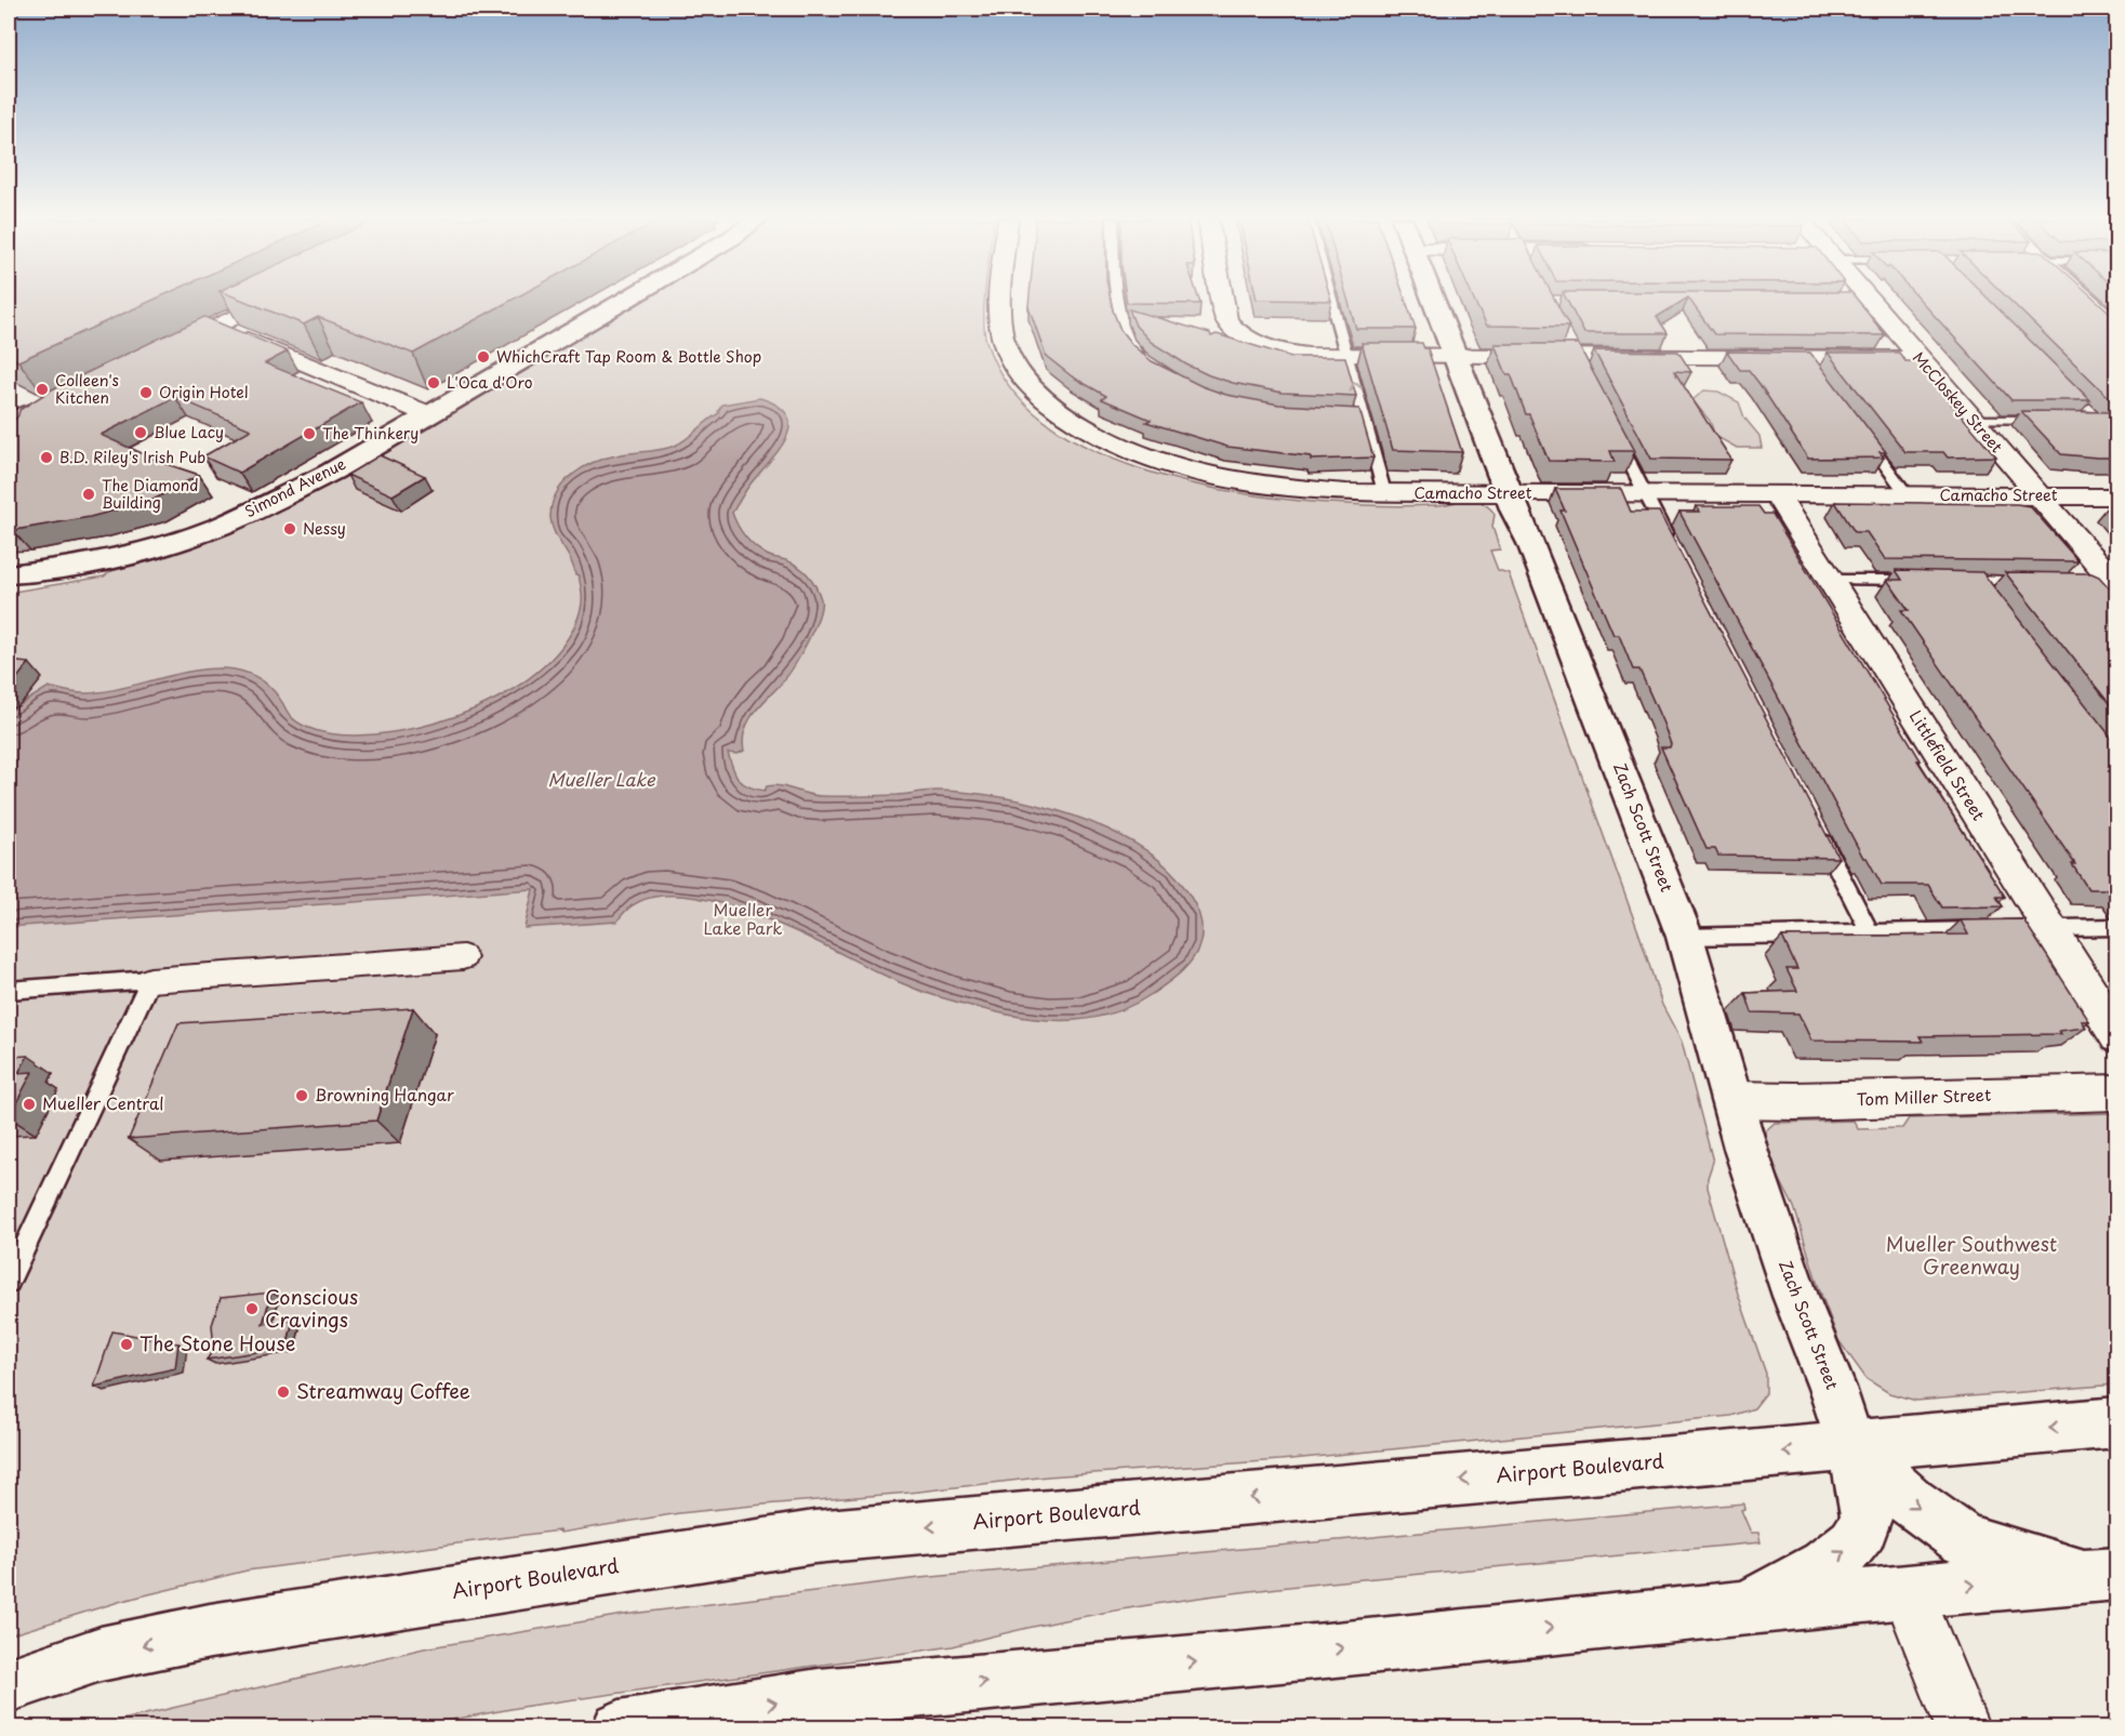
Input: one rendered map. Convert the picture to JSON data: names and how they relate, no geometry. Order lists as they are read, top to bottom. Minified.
{"streets":{"street":["McCloskey Street","Simond Avenue","Camacho Street","Littlefield Street","Zach Scott Street","Tom Miller Street","Airport Boulevard"]},"crossings":[["McCloskey Street","Camacho Street"],["Camacho Street","Littlefield Street"],["Camacho Street","Zach Scott Street"],["Zach Scott Street","Tom Miller Street"],["Zach Scott Street","Airport Boulevard"]],"water":["Mueller Lake"],"parks":["Mueller Lake Park","Mueller Southwest Greenway"],"places":["WhichCraft Tap Room & Bottle Shop","L'Oca d'Oro","Colleen's Kitchen","Origin Hotel","Blue Lacy","The Thinkery","B.D. Riley's Irish Pub","The Diamond Building","Nessy","Browning Hangar","Mueller Central","Conscious Cravings","The Stone House","Streamway Coffee"]}
